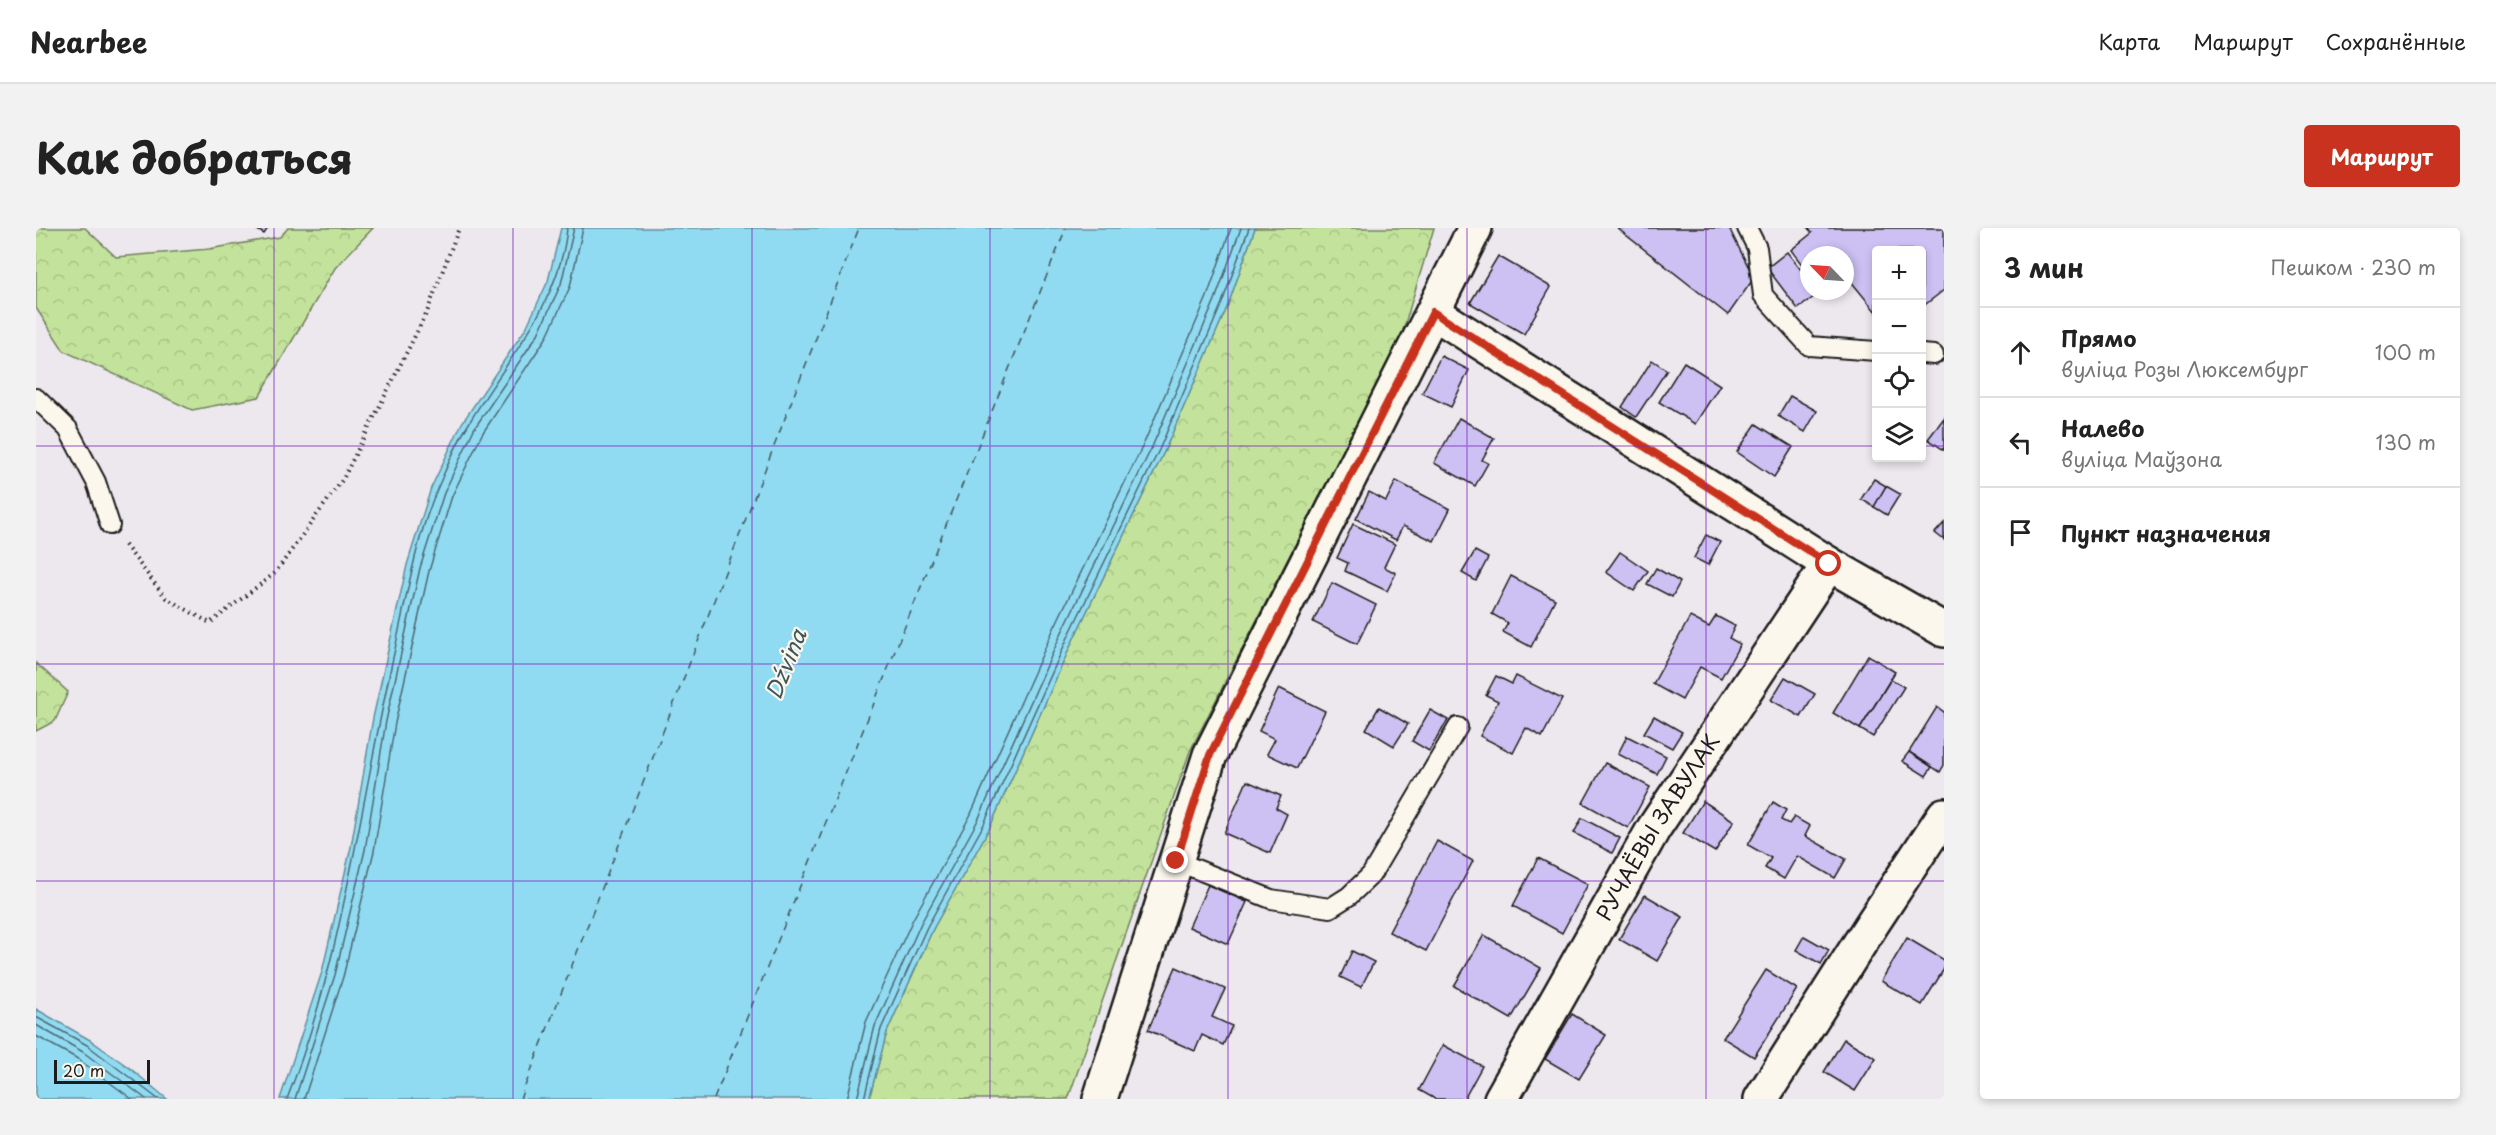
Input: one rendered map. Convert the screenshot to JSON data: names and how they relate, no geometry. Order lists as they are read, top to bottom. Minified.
{"streets":{"street":["РУЧАЁВЫ ЗАВУЛАК"]},"water":["Dźvina"],"scale_bar":"20 m","north":"top left","page":{"header":"Nearbee","nav":["Карта","Маршрут","Сохранённые"],"title":"Как добраться","buttons":"Маршрут","heading":["3 мин","Пешком · 230 m"],"map_buttons":["+","−"],"list":[["Прямо","вуліца Розы Люксембург","100 m"],["Налево","вуліца Маўзона","130 m"],"Пункт назначения"],"scale":"20 m"}}
